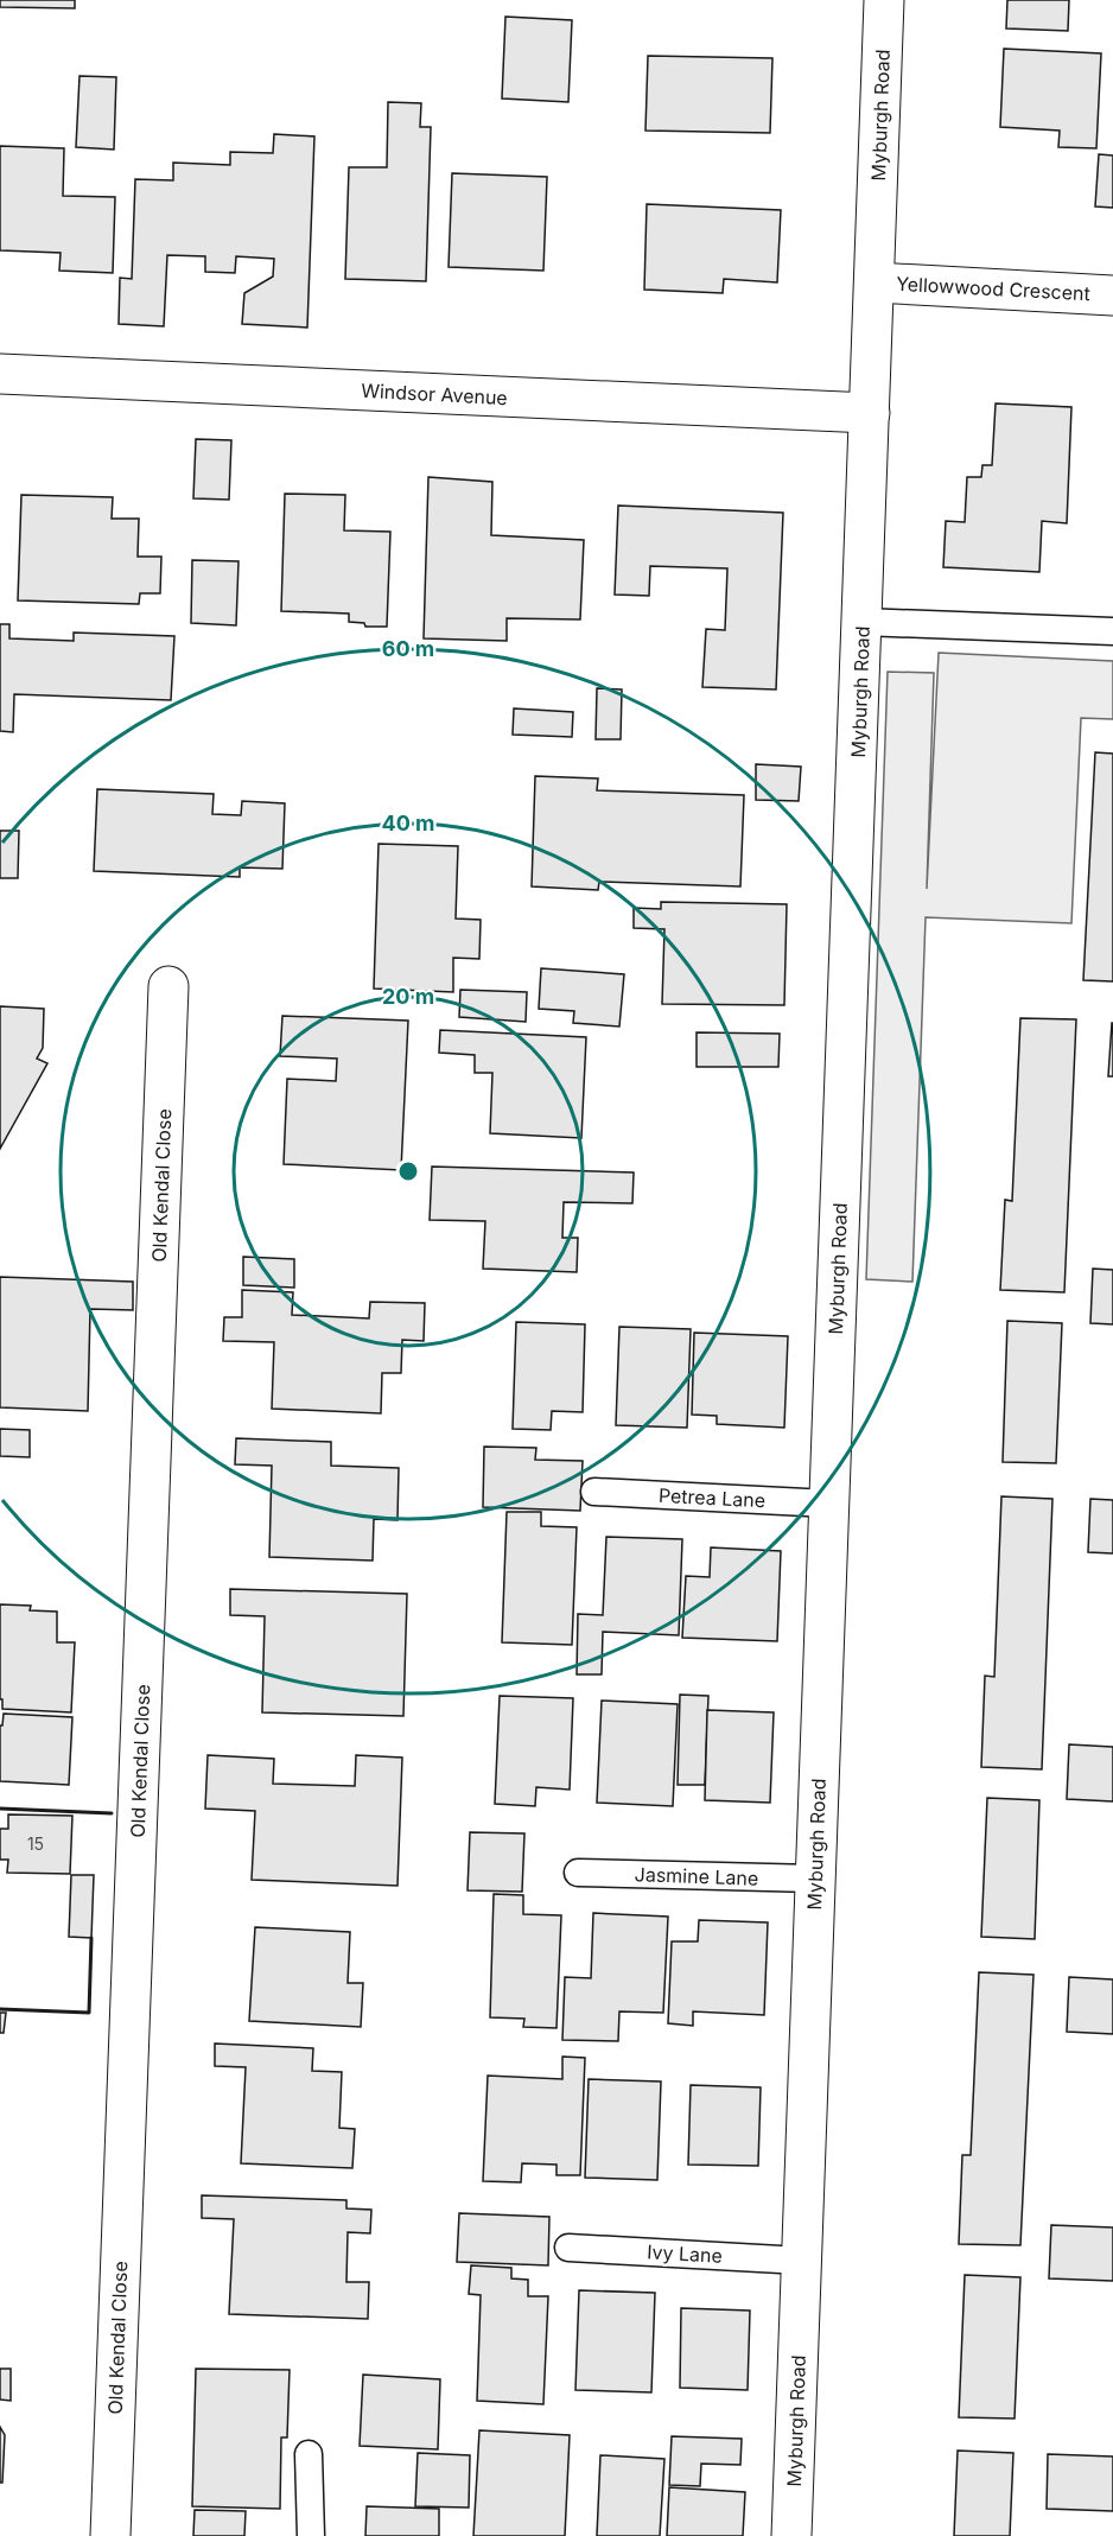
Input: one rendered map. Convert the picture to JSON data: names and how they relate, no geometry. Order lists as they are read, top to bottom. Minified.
{"streets":{"street":["Myburgh Road","Yellowwood Crescent","Windsor Avenue","Old Kendal Close"],"lane":["Petrea Lane","Jasmine Lane","Ivy Lane"]},"crossings":[["Myburgh Road","Yellowwood Crescent"],["Myburgh Road","Windsor Avenue"],["Myburgh Road","Petrea Lane"],["Myburgh Road","Jasmine Lane"],["Myburgh Road","Ivy Lane"]],"house_numbers":["15"],"rings":["60 m","40 m","20 m"]}
